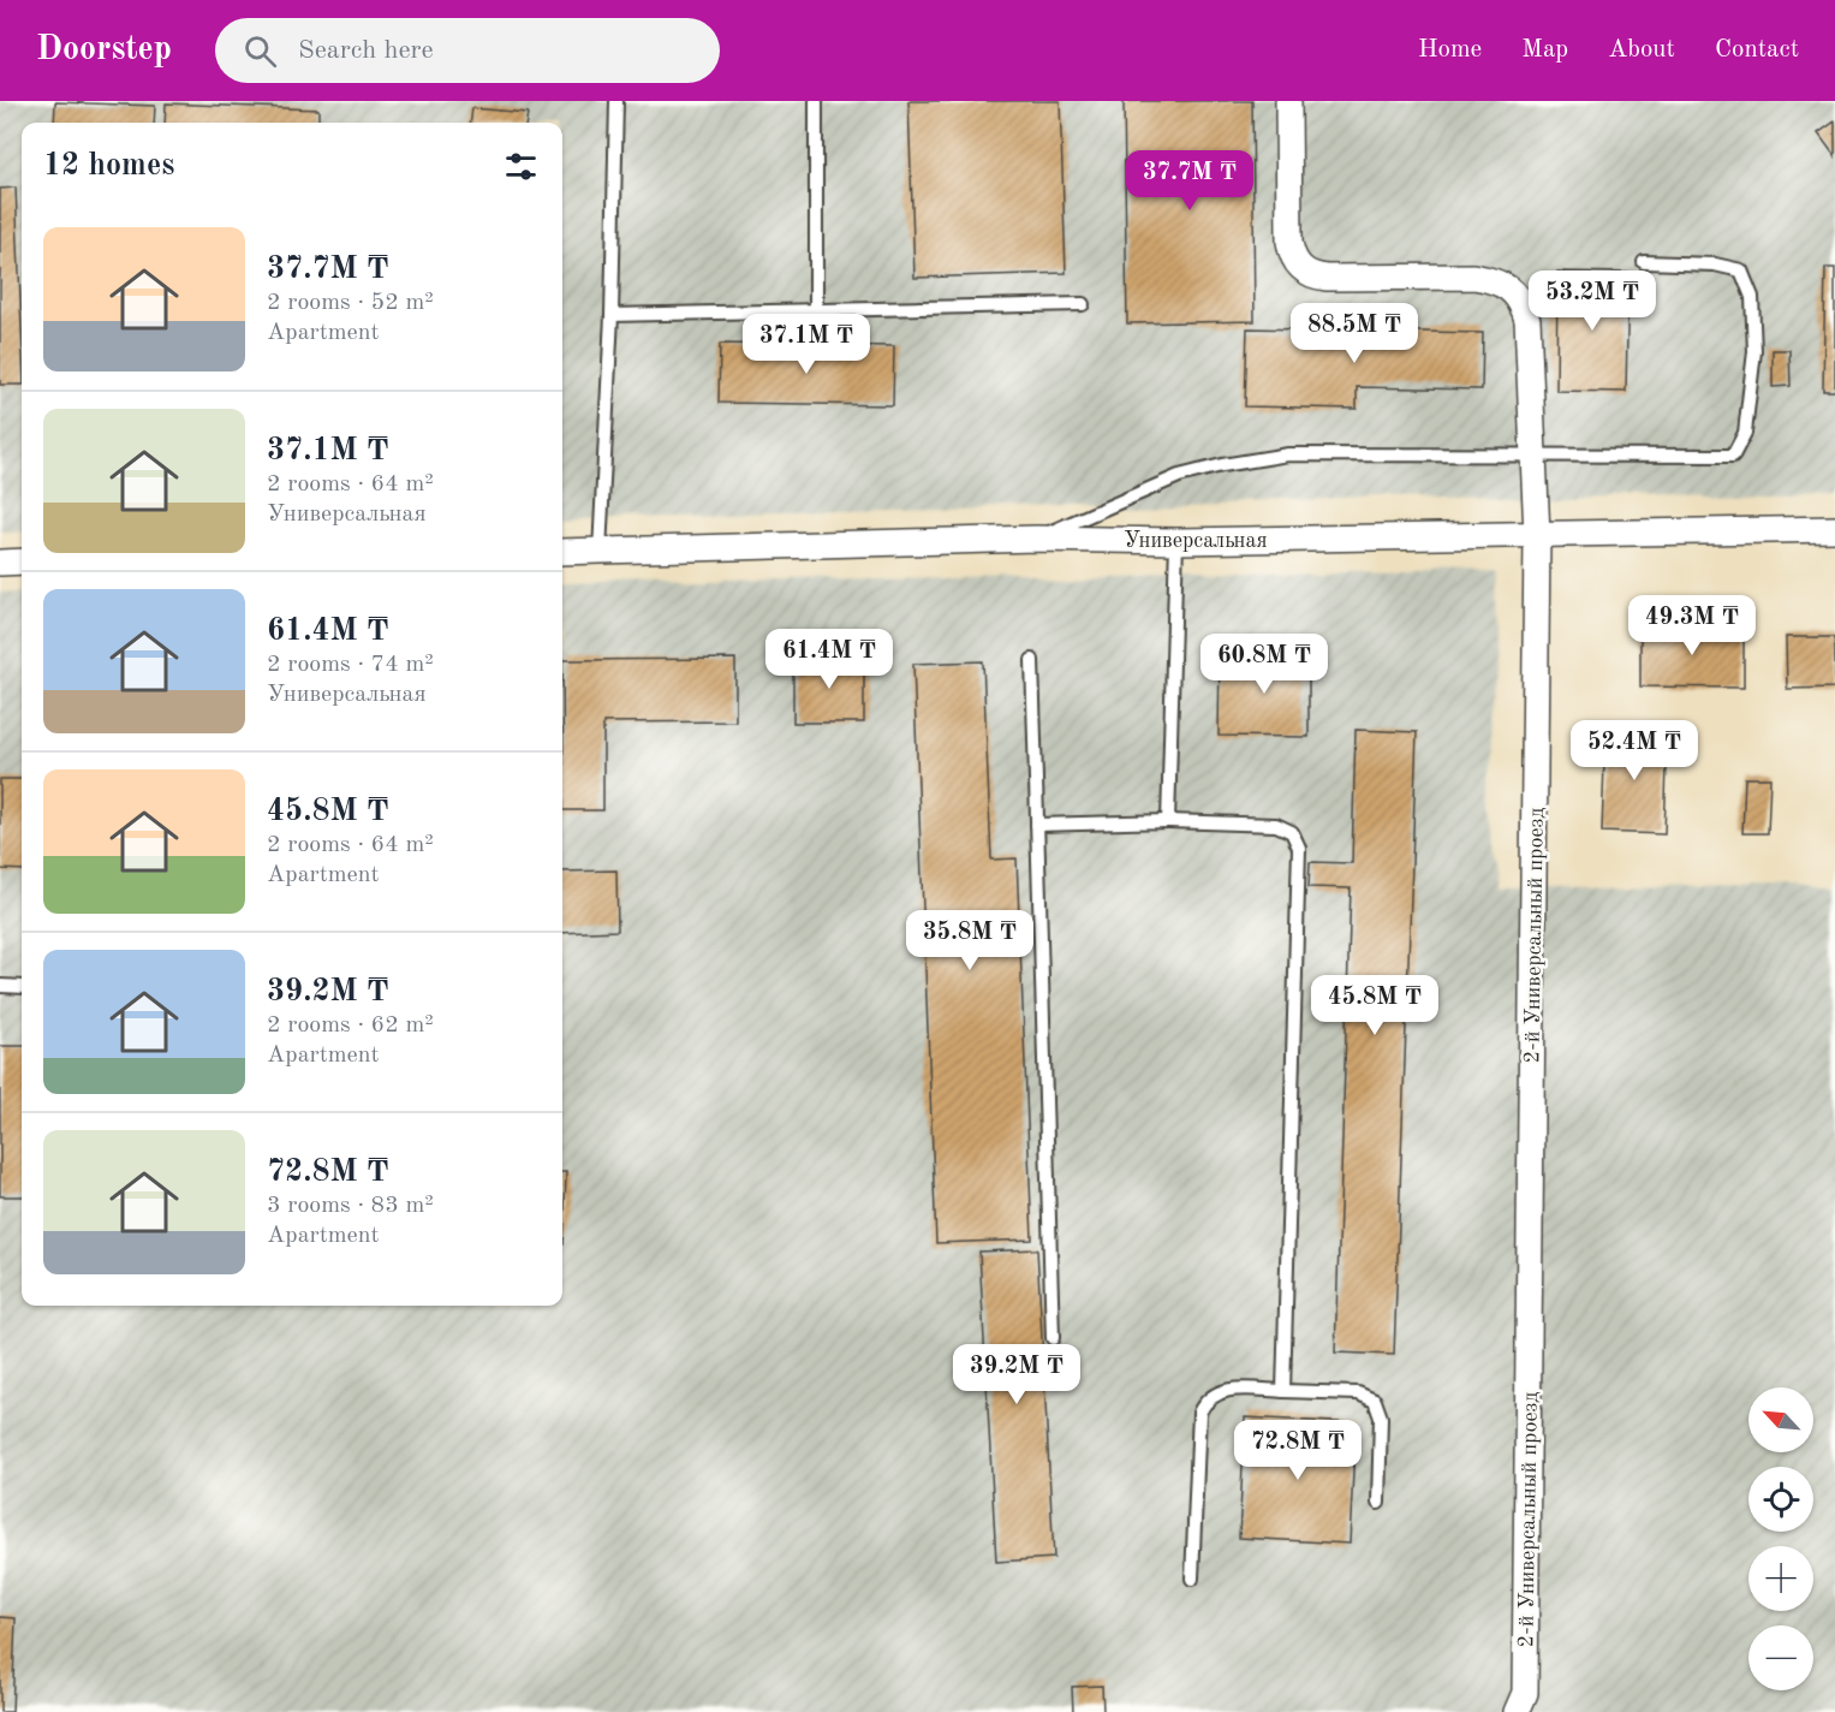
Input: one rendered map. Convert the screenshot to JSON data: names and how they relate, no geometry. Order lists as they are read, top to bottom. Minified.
{"streets":{"street":["Универсальная","2-й Универсальный проезд"]},"crossings":[["Универсальная","2-й Универсальный проезд"]],"north":"top left","page":{"header":"Doorstep","search":"Search here","nav":["Home","Map","About","Contact"],"heading":"12 homes","price":["37.7M ₸","53.2M ₸","88.5M ₸","37.1M ₸","49.3M ₸","61.4M ₸","60.8M ₸","52.4M ₸","35.8M ₸","45.8M ₸","39.2M ₸","72.8M ₸"],"list":[{"name":"37.7M ₸","note":"2 rooms · 52 m² · Apartment"},{"name":"37.1M ₸","note":"2 rooms · 64 m² · Универсальная"},{"name":"61.4M ₸","note":"2 rooms · 74 m² · Универсальная"},{"name":"45.8M ₸","note":"2 rooms · 64 m² · Apartment"},{"name":"39.2M ₸","note":"2 rooms · 62 m² · Apartment"},{"name":"72.8M ₸","note":"3 rooms · 83 m² · Apartment"}],"map_buttons":["+","−"]}}
